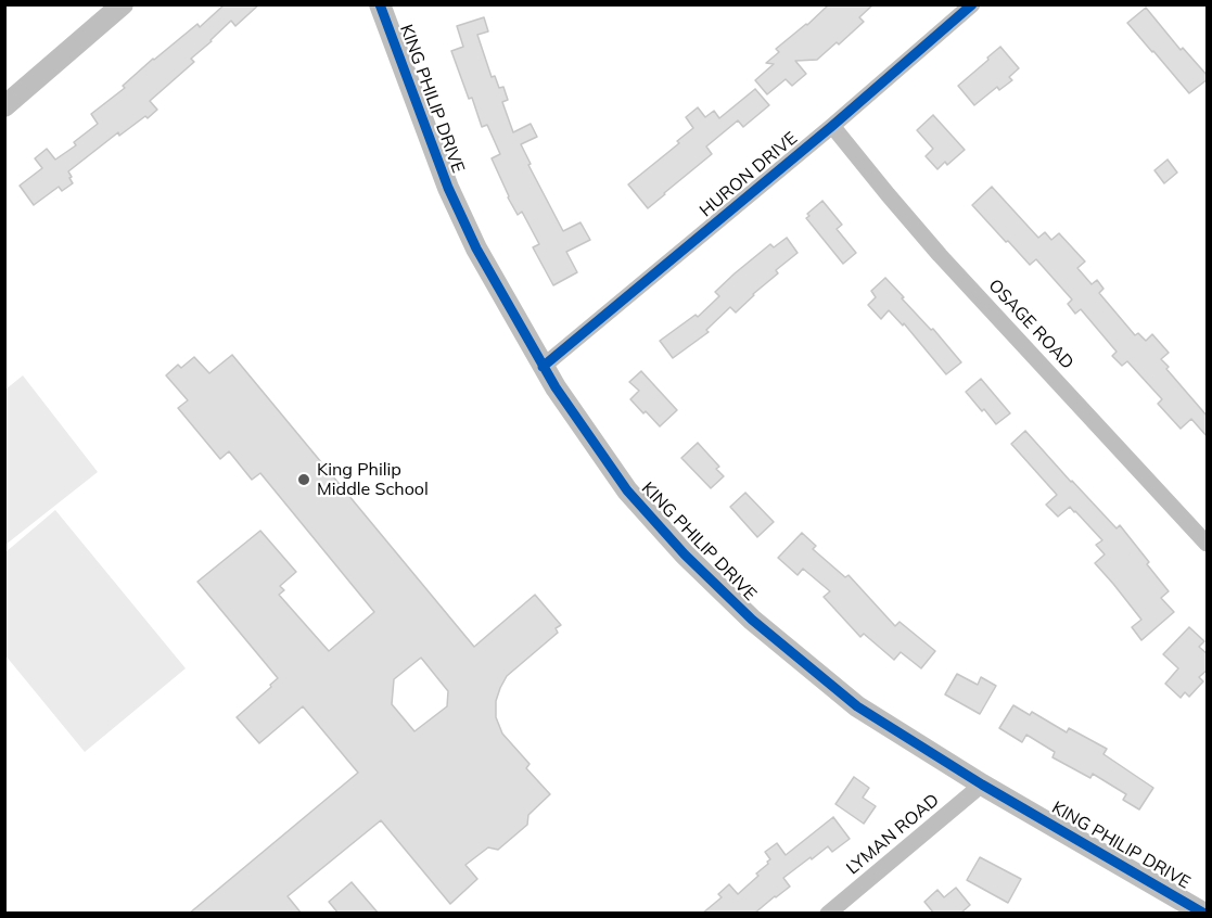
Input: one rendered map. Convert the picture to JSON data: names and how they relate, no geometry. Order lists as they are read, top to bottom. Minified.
{"streets":{"street":["KING PHILIP DRIVE","HURON DRIVE","OSAGE ROAD","LYMAN ROAD"]},"crossings":[["KING PHILIP DRIVE","HURON DRIVE"],["KING PHILIP DRIVE","LYMAN ROAD"],["HURON DRIVE","OSAGE ROAD"]],"places":["King Philip Middle School"]}
